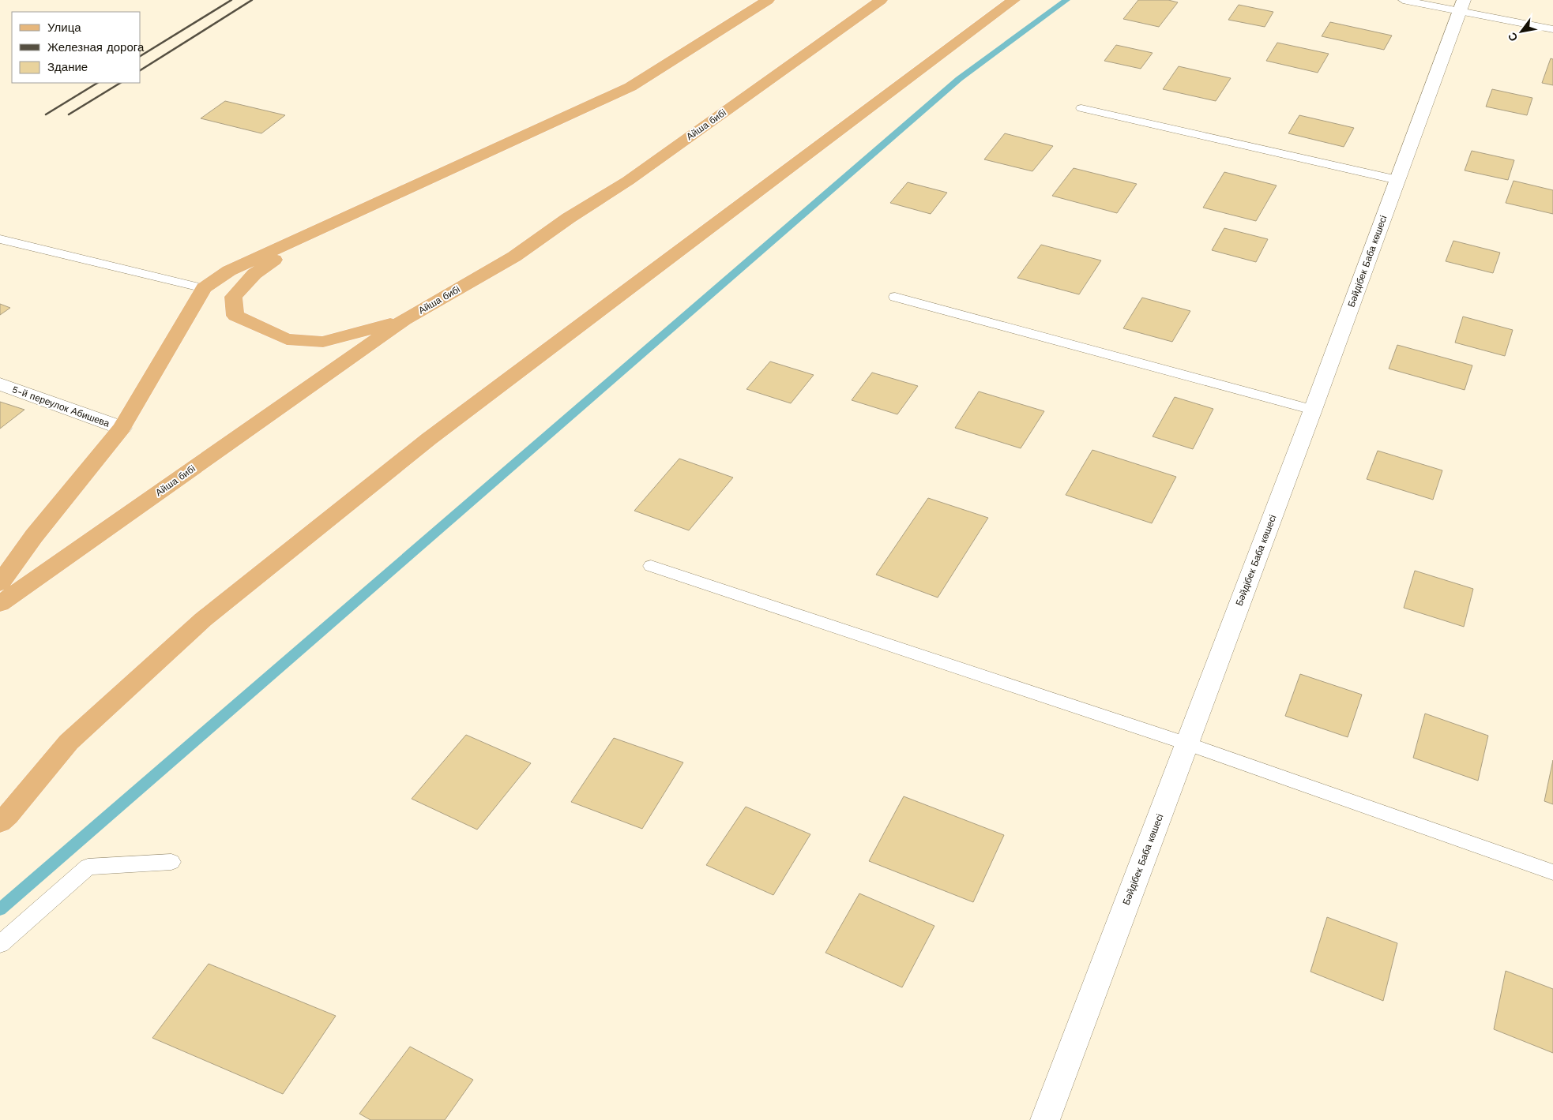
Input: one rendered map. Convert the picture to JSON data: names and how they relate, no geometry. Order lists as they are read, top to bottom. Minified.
{"streets":{"main road":["Айша бибі"],"street":["Бәйдібек Баба көшесі","5-й переулок Абишева"]},"legend":["Улица","Железная дорога","Здание"],"north":"bottom left"}
